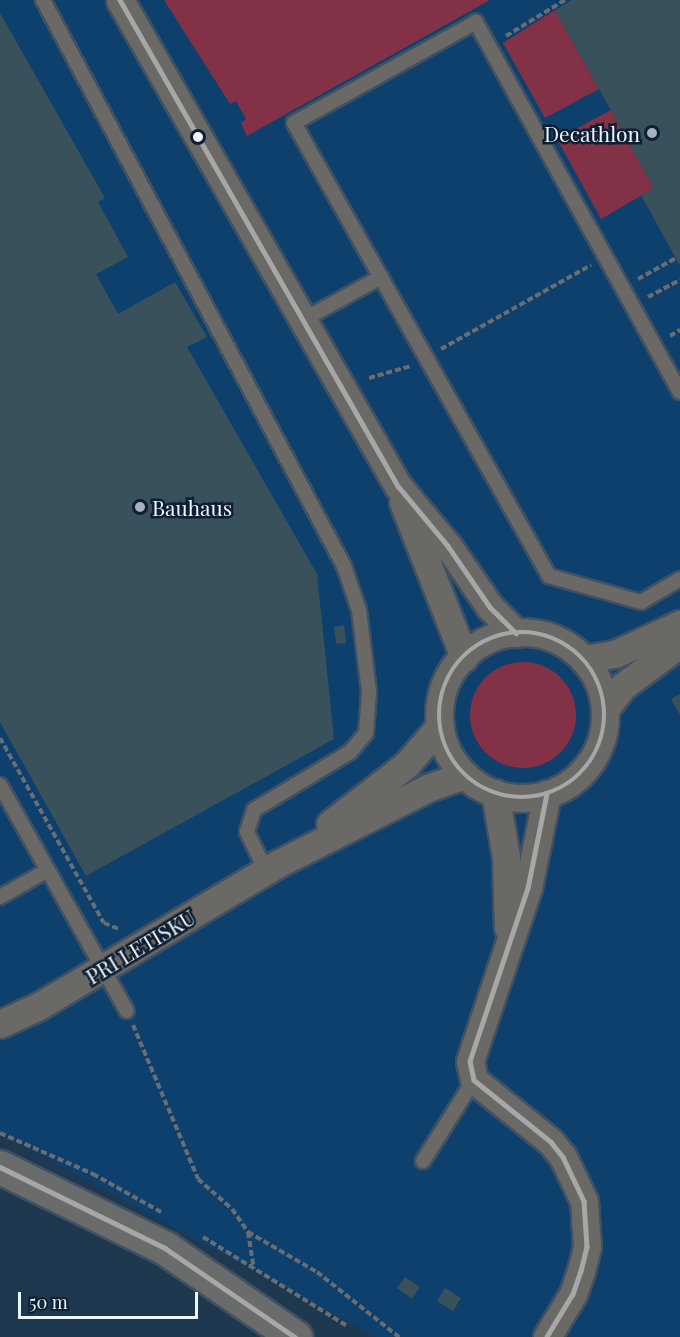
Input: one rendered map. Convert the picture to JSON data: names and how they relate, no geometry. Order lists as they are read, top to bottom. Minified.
{"streets":{"street":["PRI LETISKU"]},"places":["Decathlon","Bauhaus"],"scale_bar":"50 m"}
